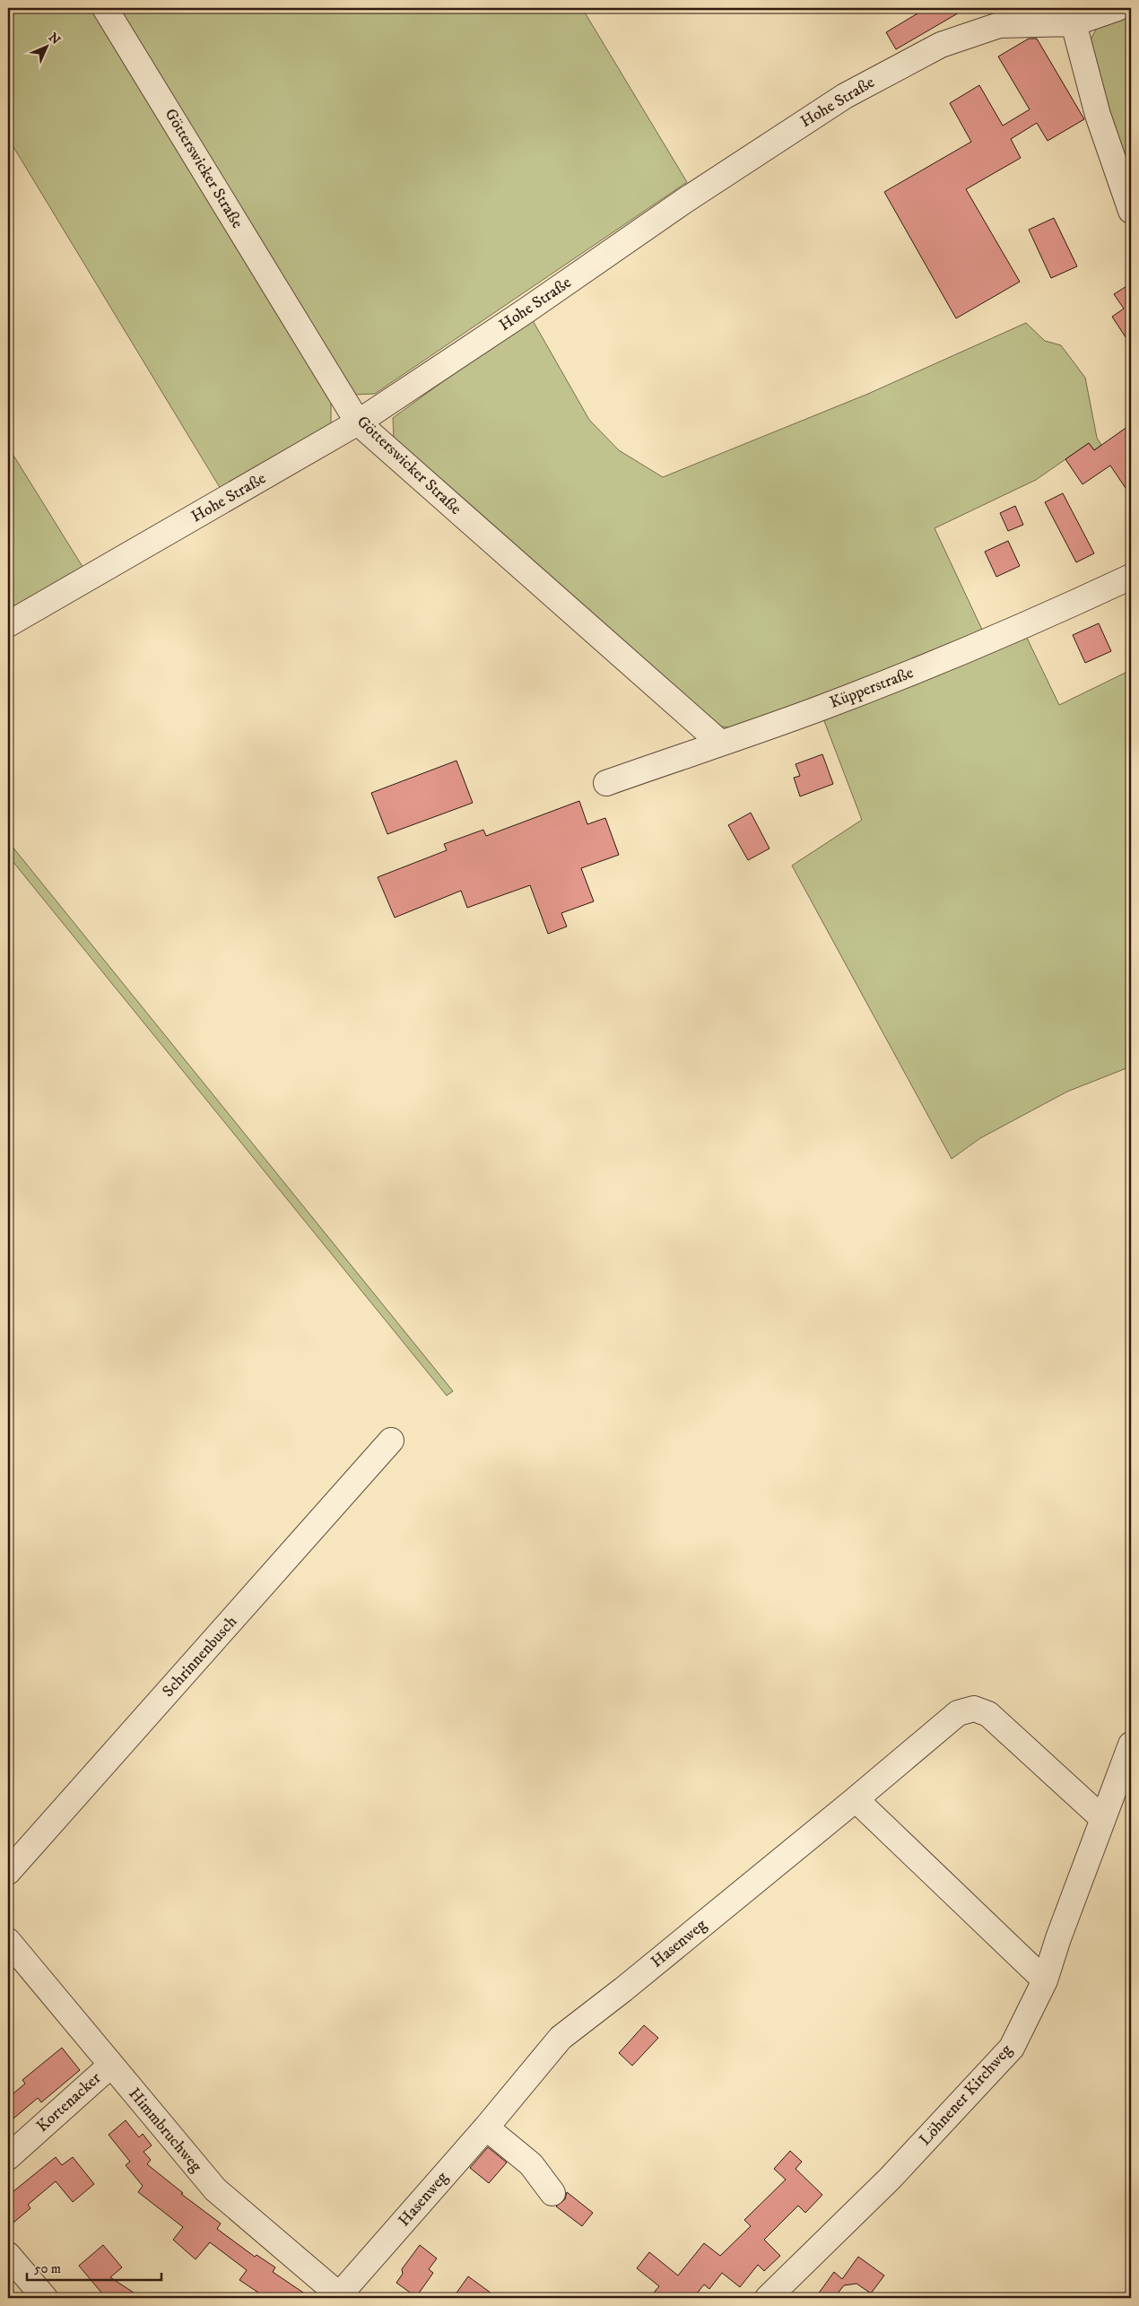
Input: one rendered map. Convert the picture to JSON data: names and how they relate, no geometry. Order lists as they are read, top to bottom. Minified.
{"streets":{"street":["Hohe Straße","Götterswicker Straße","Küpperstraße","Schrinnenbusch","Hasenweg","Löhnener Kirchweg","Kortenacker","Himmbruchweg"]},"crossings":[["Hohe Straße","Götterswicker Straße"],["Götterswicker Straße","Küpperstraße"],["Hasenweg","Löhnener Kirchweg"],["Hasenweg","Himmbruchweg"],["Kortenacker","Himmbruchweg"]],"scale_bar":"50 m","north":"top right"}
